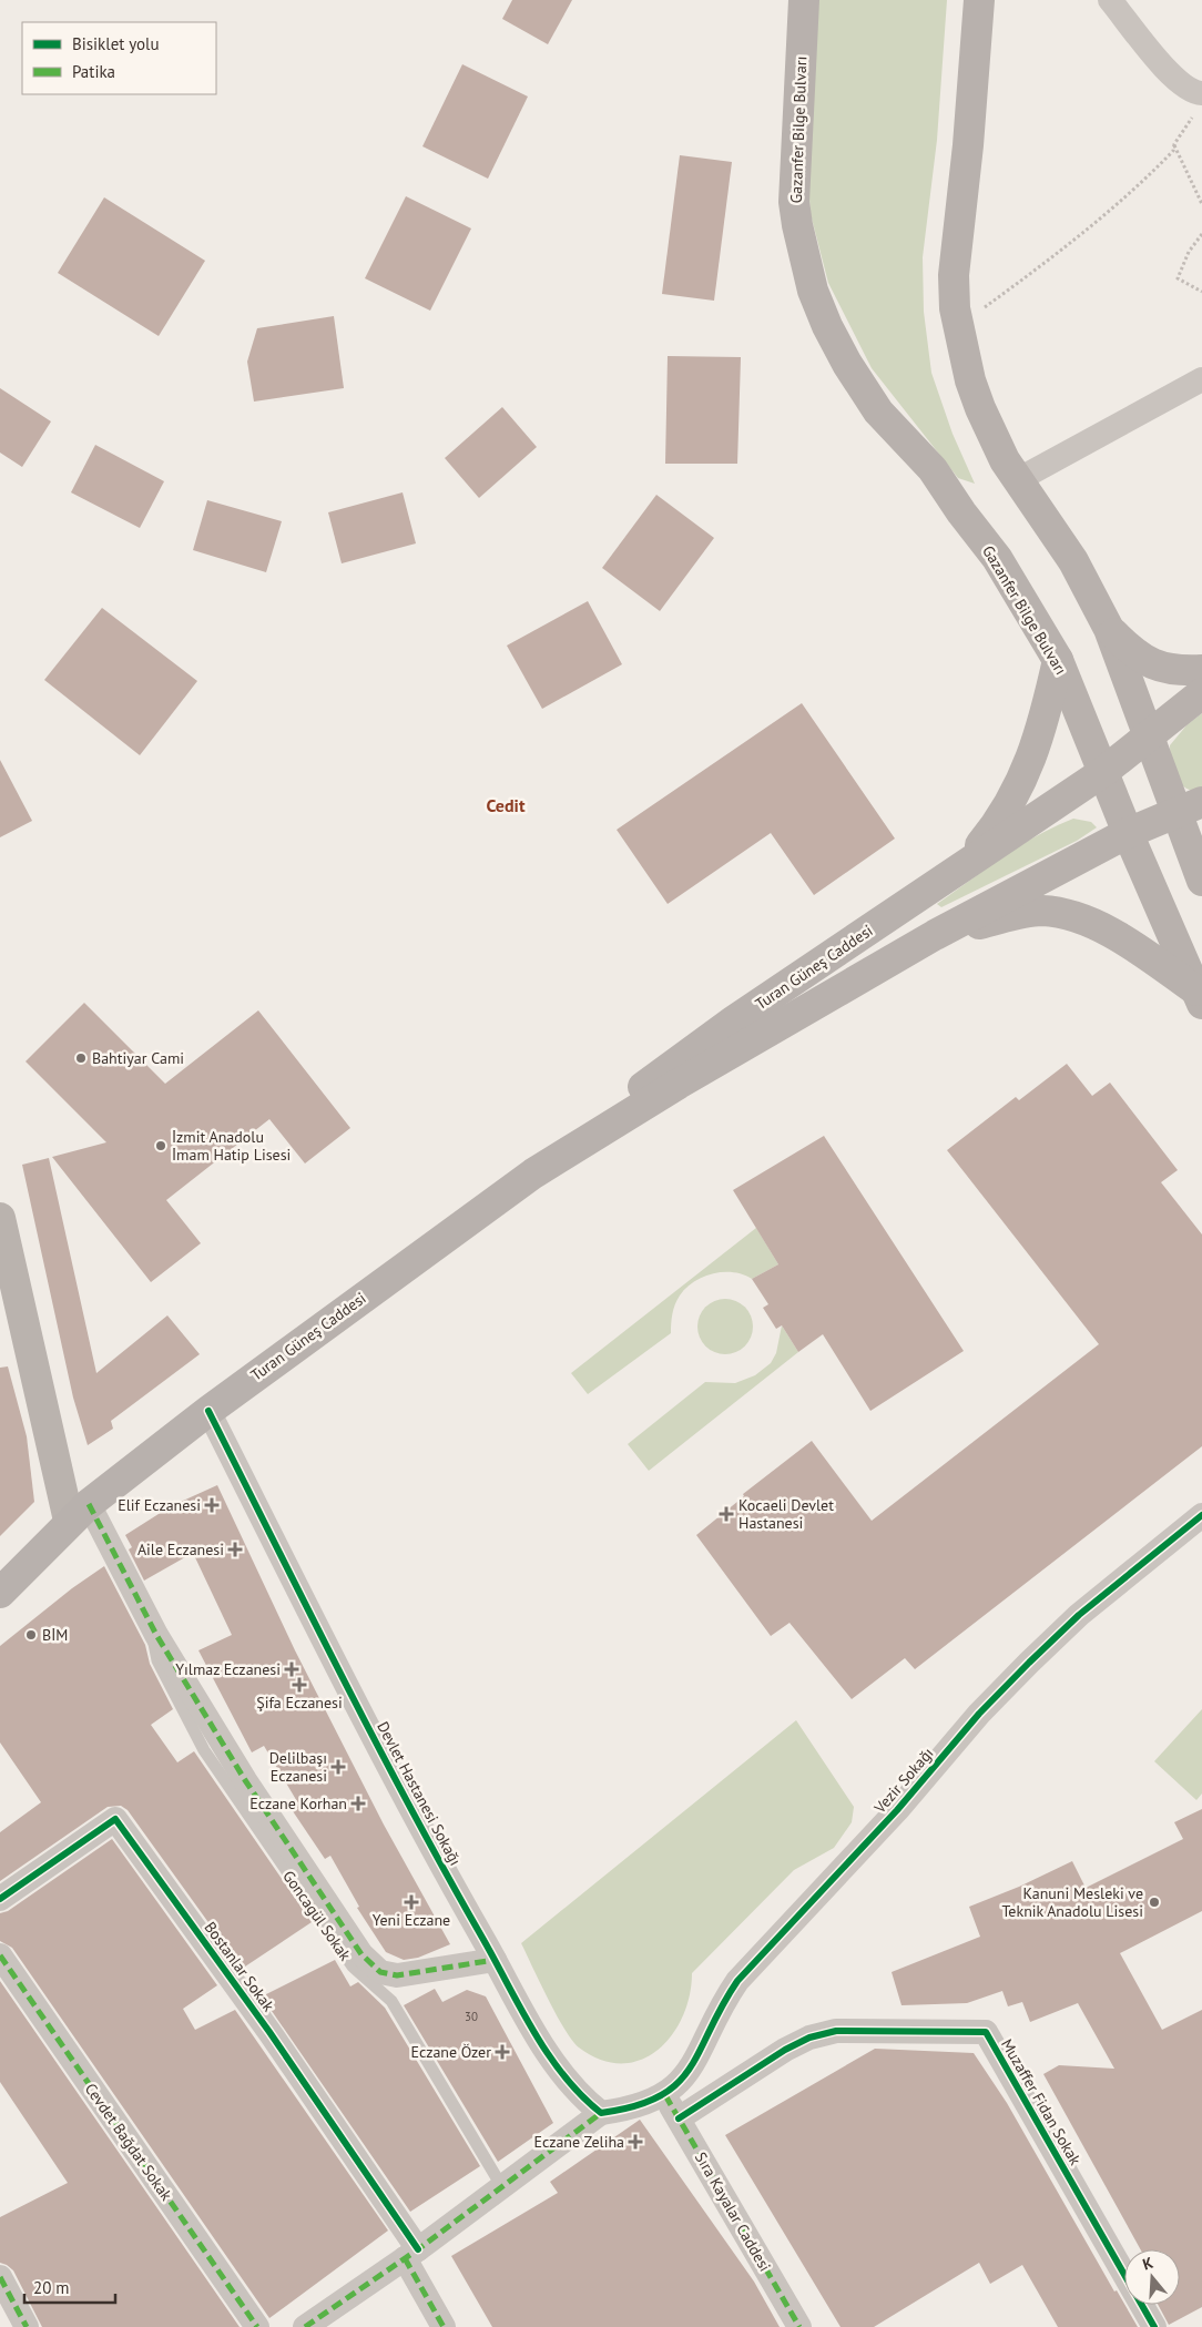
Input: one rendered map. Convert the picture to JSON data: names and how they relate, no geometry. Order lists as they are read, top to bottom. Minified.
{"streets":{"main road":["Gazanfer Bilge Bulvarı","Turan Güneş Caddesi"],"street":["Vezir Sokağı","Devlet Hastanesi Sokağı","Goncagül Sokak","Bostanlar Sokak","Muzaffer Fidan Sokak","Cevdet Bağdat Sokak","Sıra Kayalar Caddesi"]},"crossings":[["Gazanfer Bilge Bulvarı","Turan Güneş Caddesi"],["Turan Güneş Caddesi","Devlet Hastanesi Sokağı"],["Turan Güneş Caddesi","Goncagül Sokak"],["Vezir Sokağı","Sıra Kayalar Caddesi"],["Devlet Hastanesi Sokağı","Goncagül Sokak"],["Muzaffer Fidan Sokak","Sıra Kayalar Caddesi"]],"districts":["Cedit"],"places":{"other":["Bahtiyar Cami","İzmit Anadolu İmam Hatip Lisesi","BİM","Kanuni Mesleki ve Teknik Anadolu Lisesi"],"health":["Elif Eczanesi","Kocaeli Devlet Hastanesi","Aile Eczanesi","Yılmaz Eczanesi","Şifa Eczanesi","Delilbaşı Eczanesi","Eczane Korhan","Yeni Eczane","Eczane Özer","Eczane Zeliha"]},"house_numbers":["30"],"legend":["Bisiklet yolu","Patika"],"scale_bar":"20 m","north":"top"}
